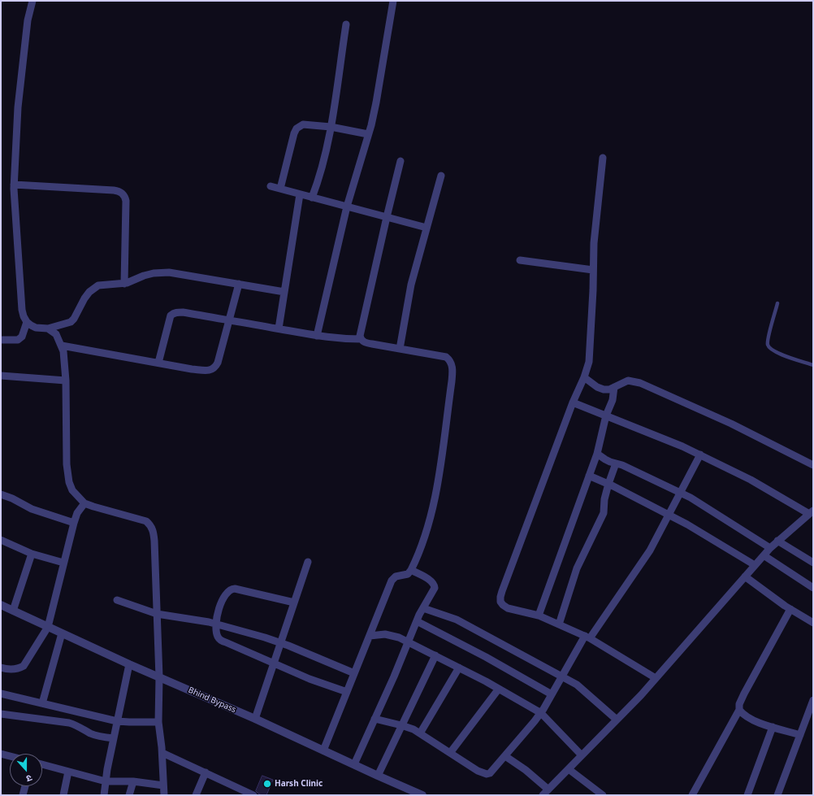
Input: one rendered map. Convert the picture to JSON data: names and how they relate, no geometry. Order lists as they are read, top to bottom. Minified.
{"streets":{"street":["Bhind Bypass"]},"places":["Harsh Clinic"],"north":"bottom"}
